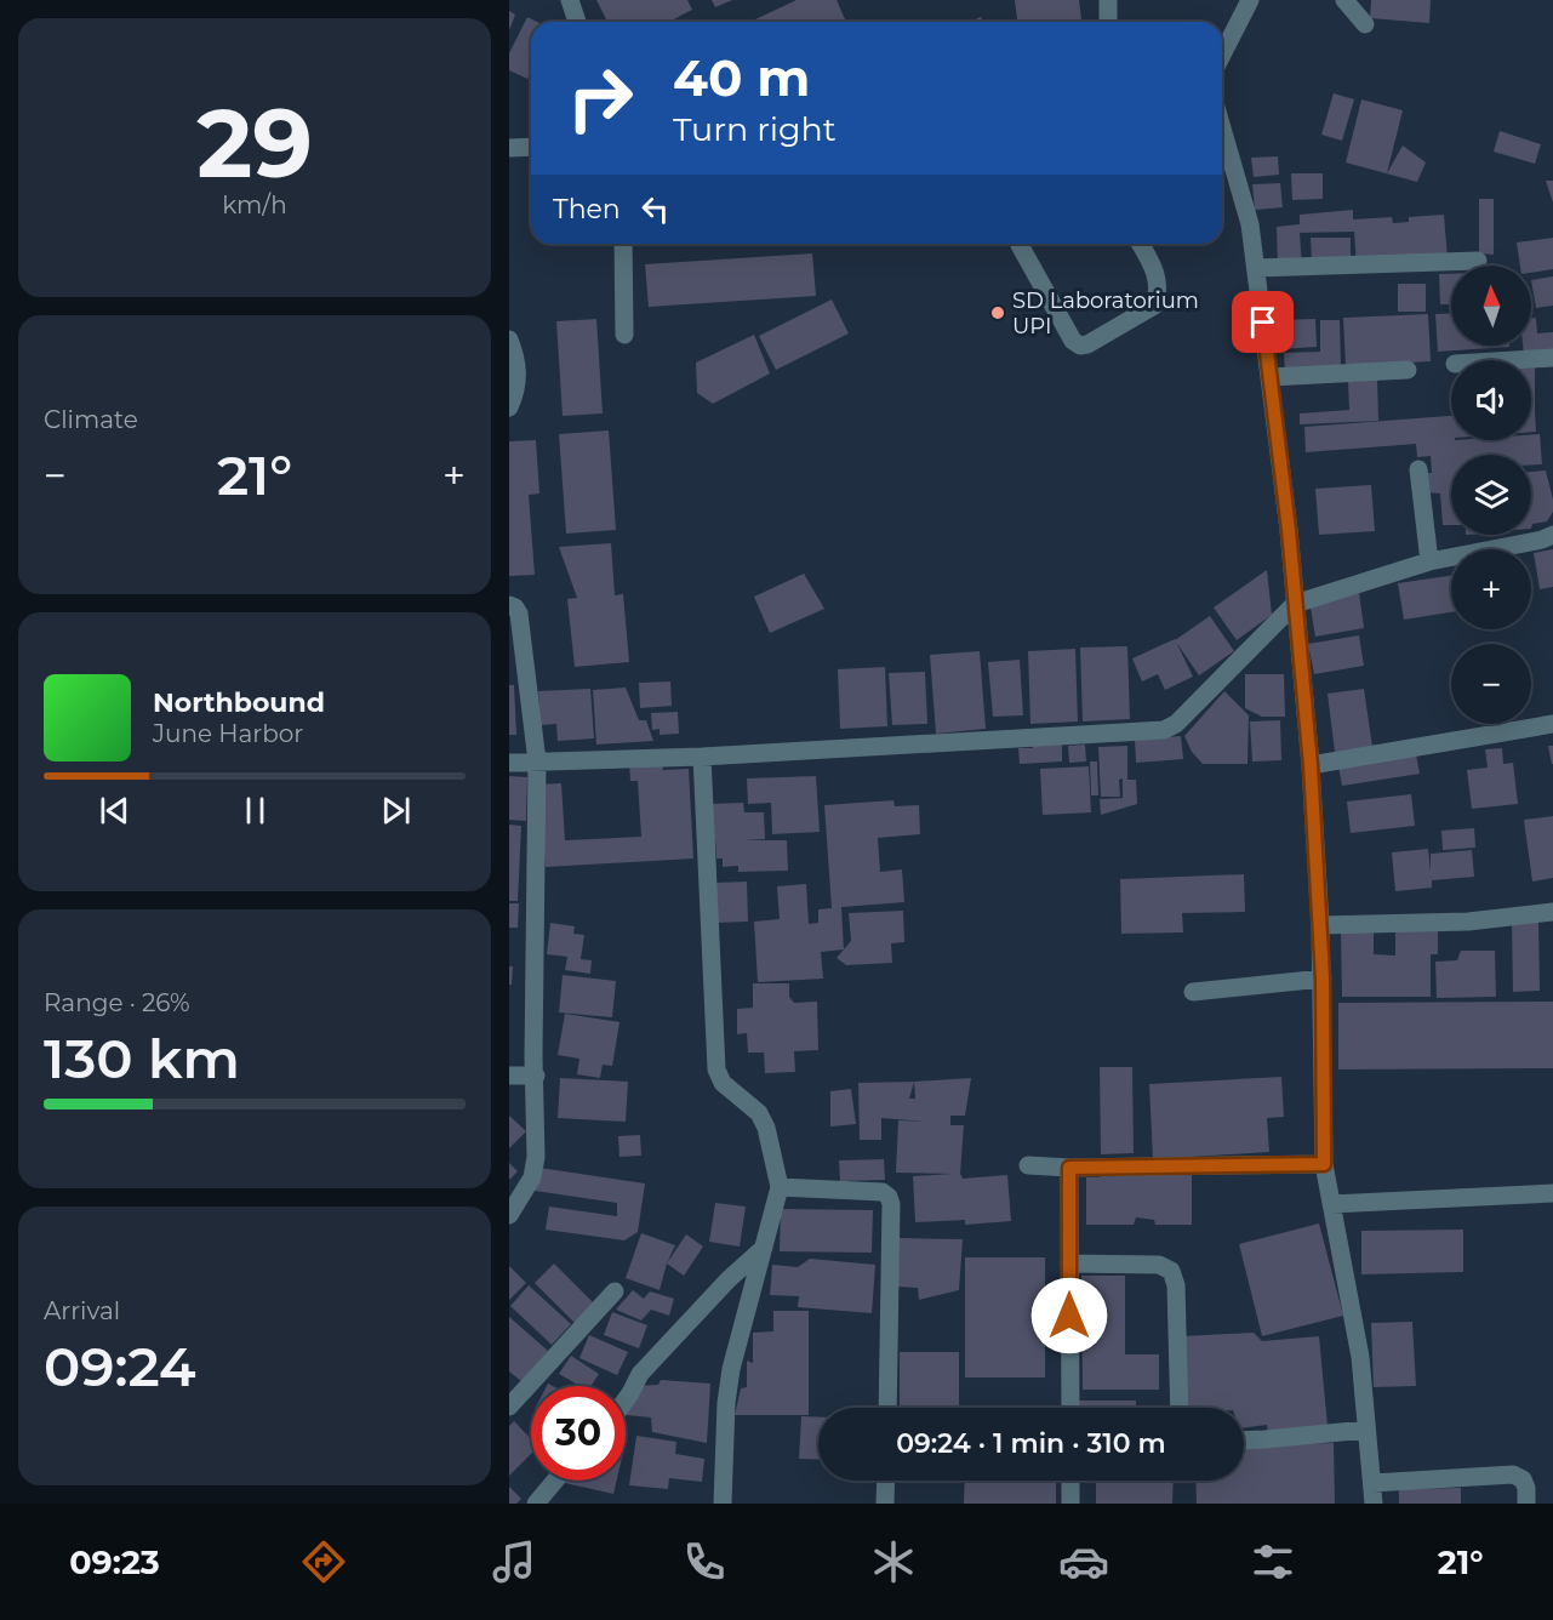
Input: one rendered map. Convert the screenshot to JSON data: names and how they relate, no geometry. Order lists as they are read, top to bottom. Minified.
{"places":["SD Laboratorium UPI"],"north":"top","page":{"tile":[["29","km/h"],"Climate",["Range · 26%","130 km"],["Arrival","09:24"]],"turn":["40 m","Turn right"],"then":"Then","map_buttons":["+","−"],"heat":["−","21°","+"],"song":["Northbound","June Harbor"],"limit":"30","trip":"09:24 · 1 min · 310 m","tabs":["09:23","21°"]}}
